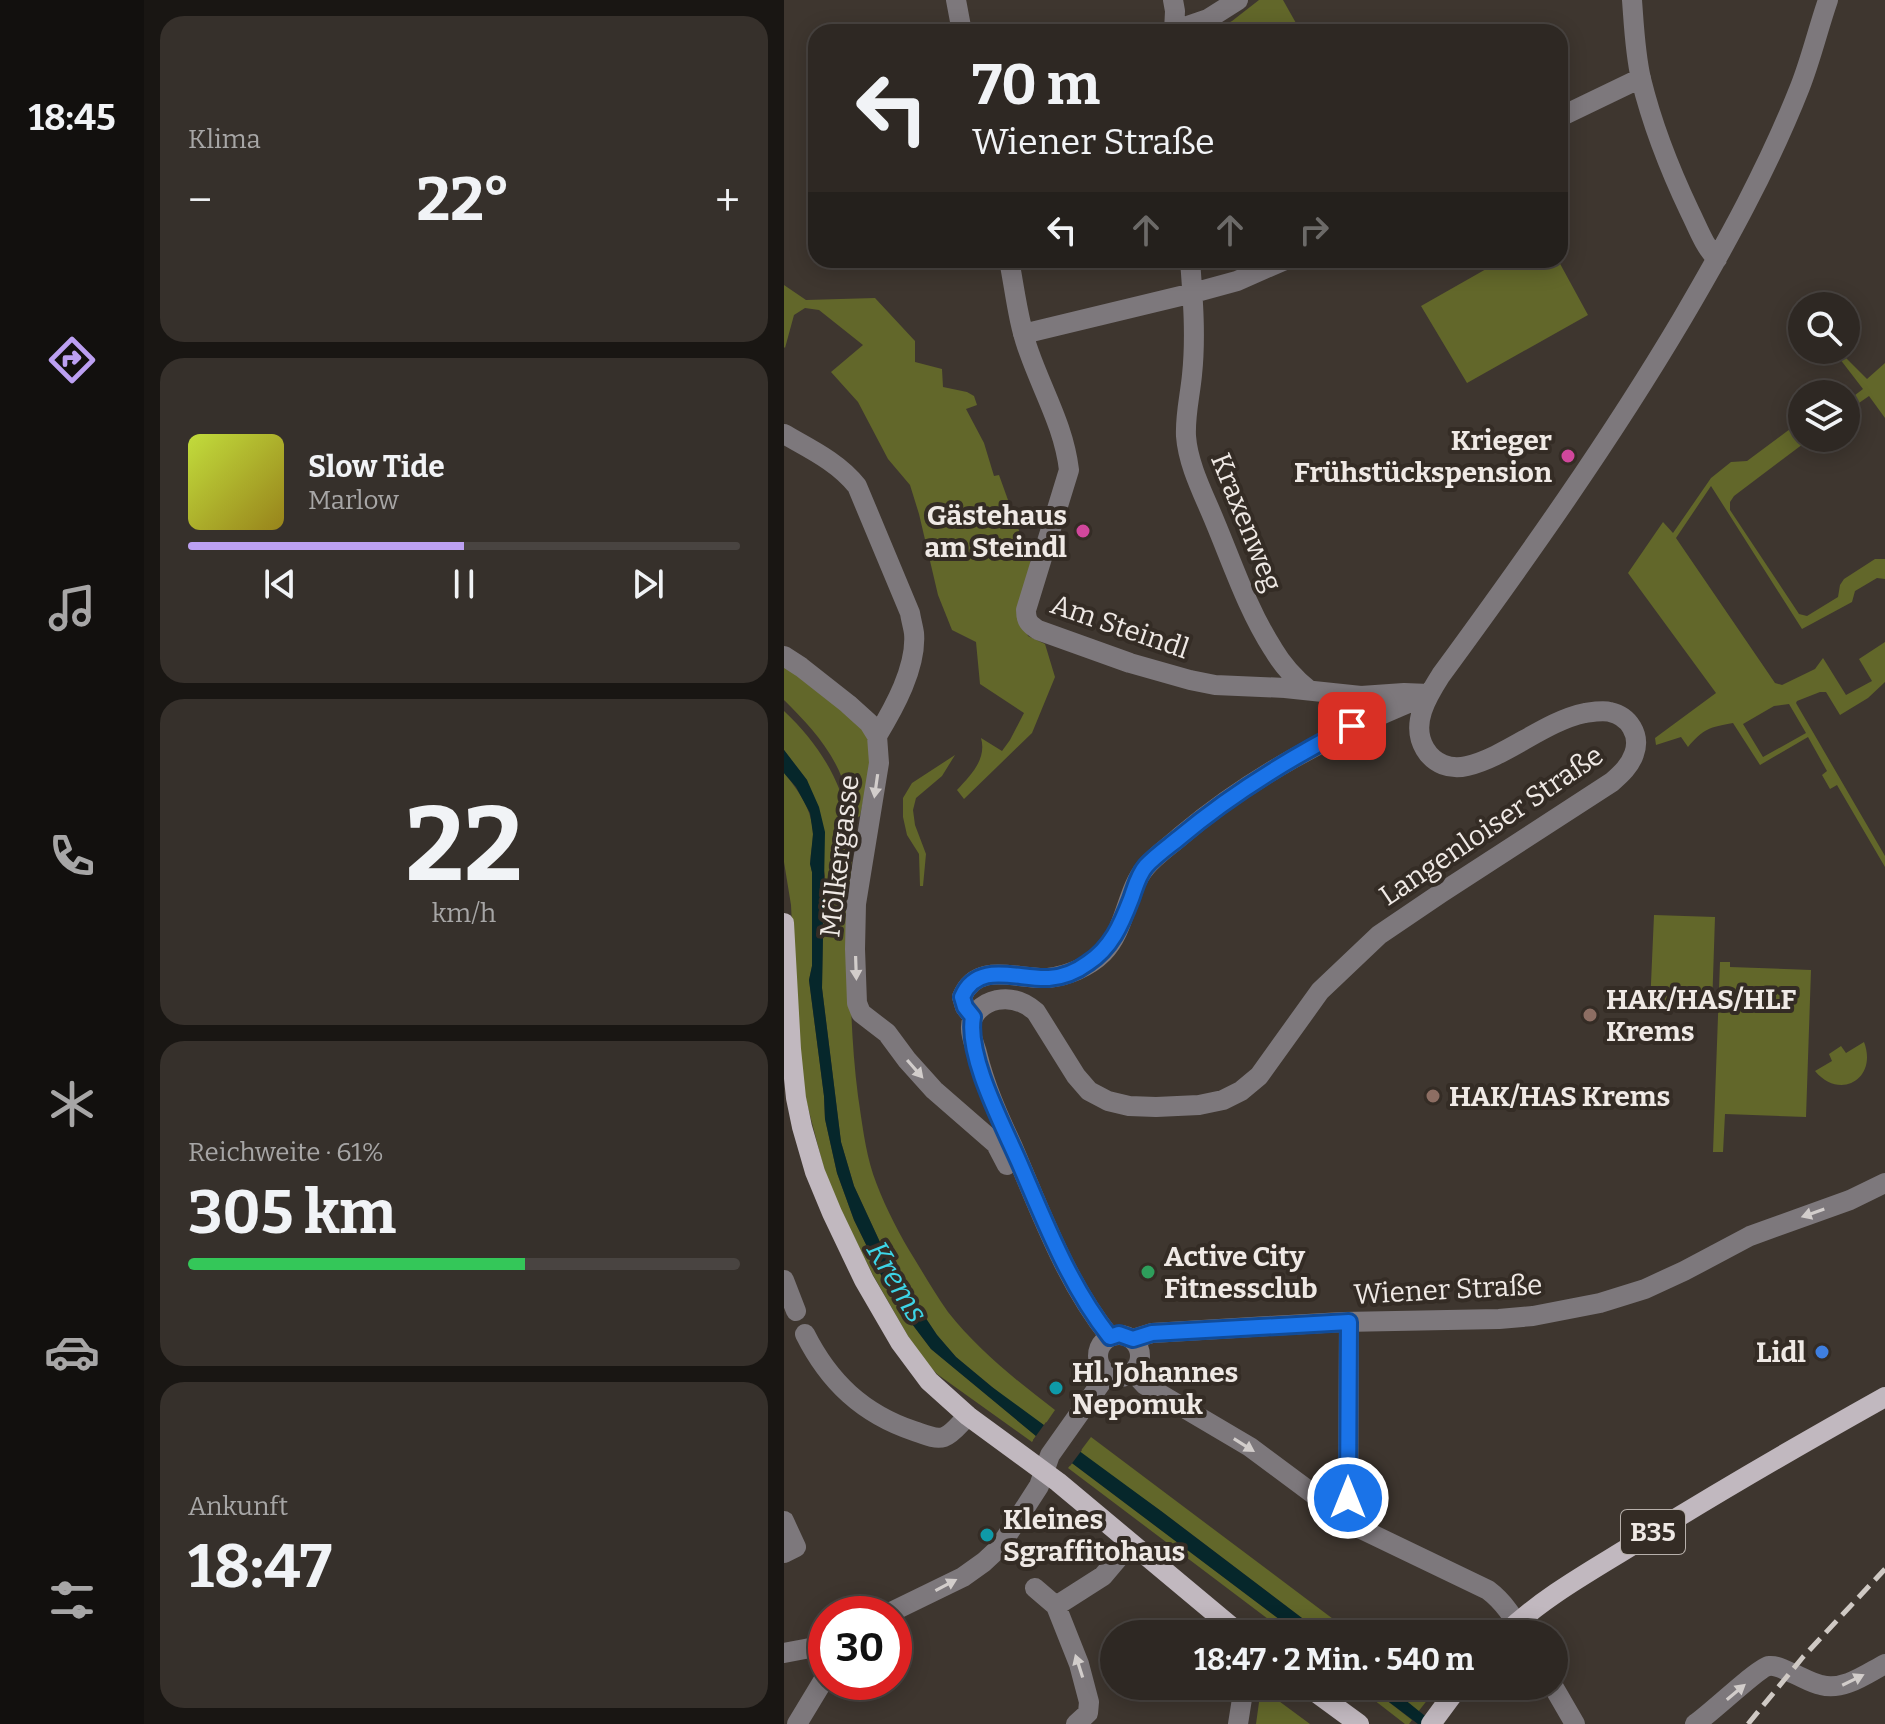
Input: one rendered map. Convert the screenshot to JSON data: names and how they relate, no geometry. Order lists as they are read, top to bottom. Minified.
{"streets":{"main road":["B35"],"street":["Kraxenweg","Am Steindl","Langenloiser Straße","Mölkergasse","Wiener Straße"]},"crossings":[["Kraxenweg","Am Steindl"],["Am Steindl","Langenloiser Straße"]],"one_way":["Wiener Straße"],"water":["Krems"],"places":["Krieger Frühstückspension","Gästehaus am Steindl","HAK/HAS/HLF Krems","HAK/HAS Krems","Active City Fitnessclub","Lidl","Hl. Johannes Nepomuk","Kleines Sgraffitohaus"],"page":{"tabs":"18:45","tile":["Klima",["22","km/h"],["Reichweite · 61%","305 km"],["Ankunft","18:47"]],"turn":["70 m","Wiener Straße"],"heat":["−","22°","+"],"song":["Slow Tide","Marlow"],"limit":"30","trip":"18:47 · 2 Min. · 540 m"}}
